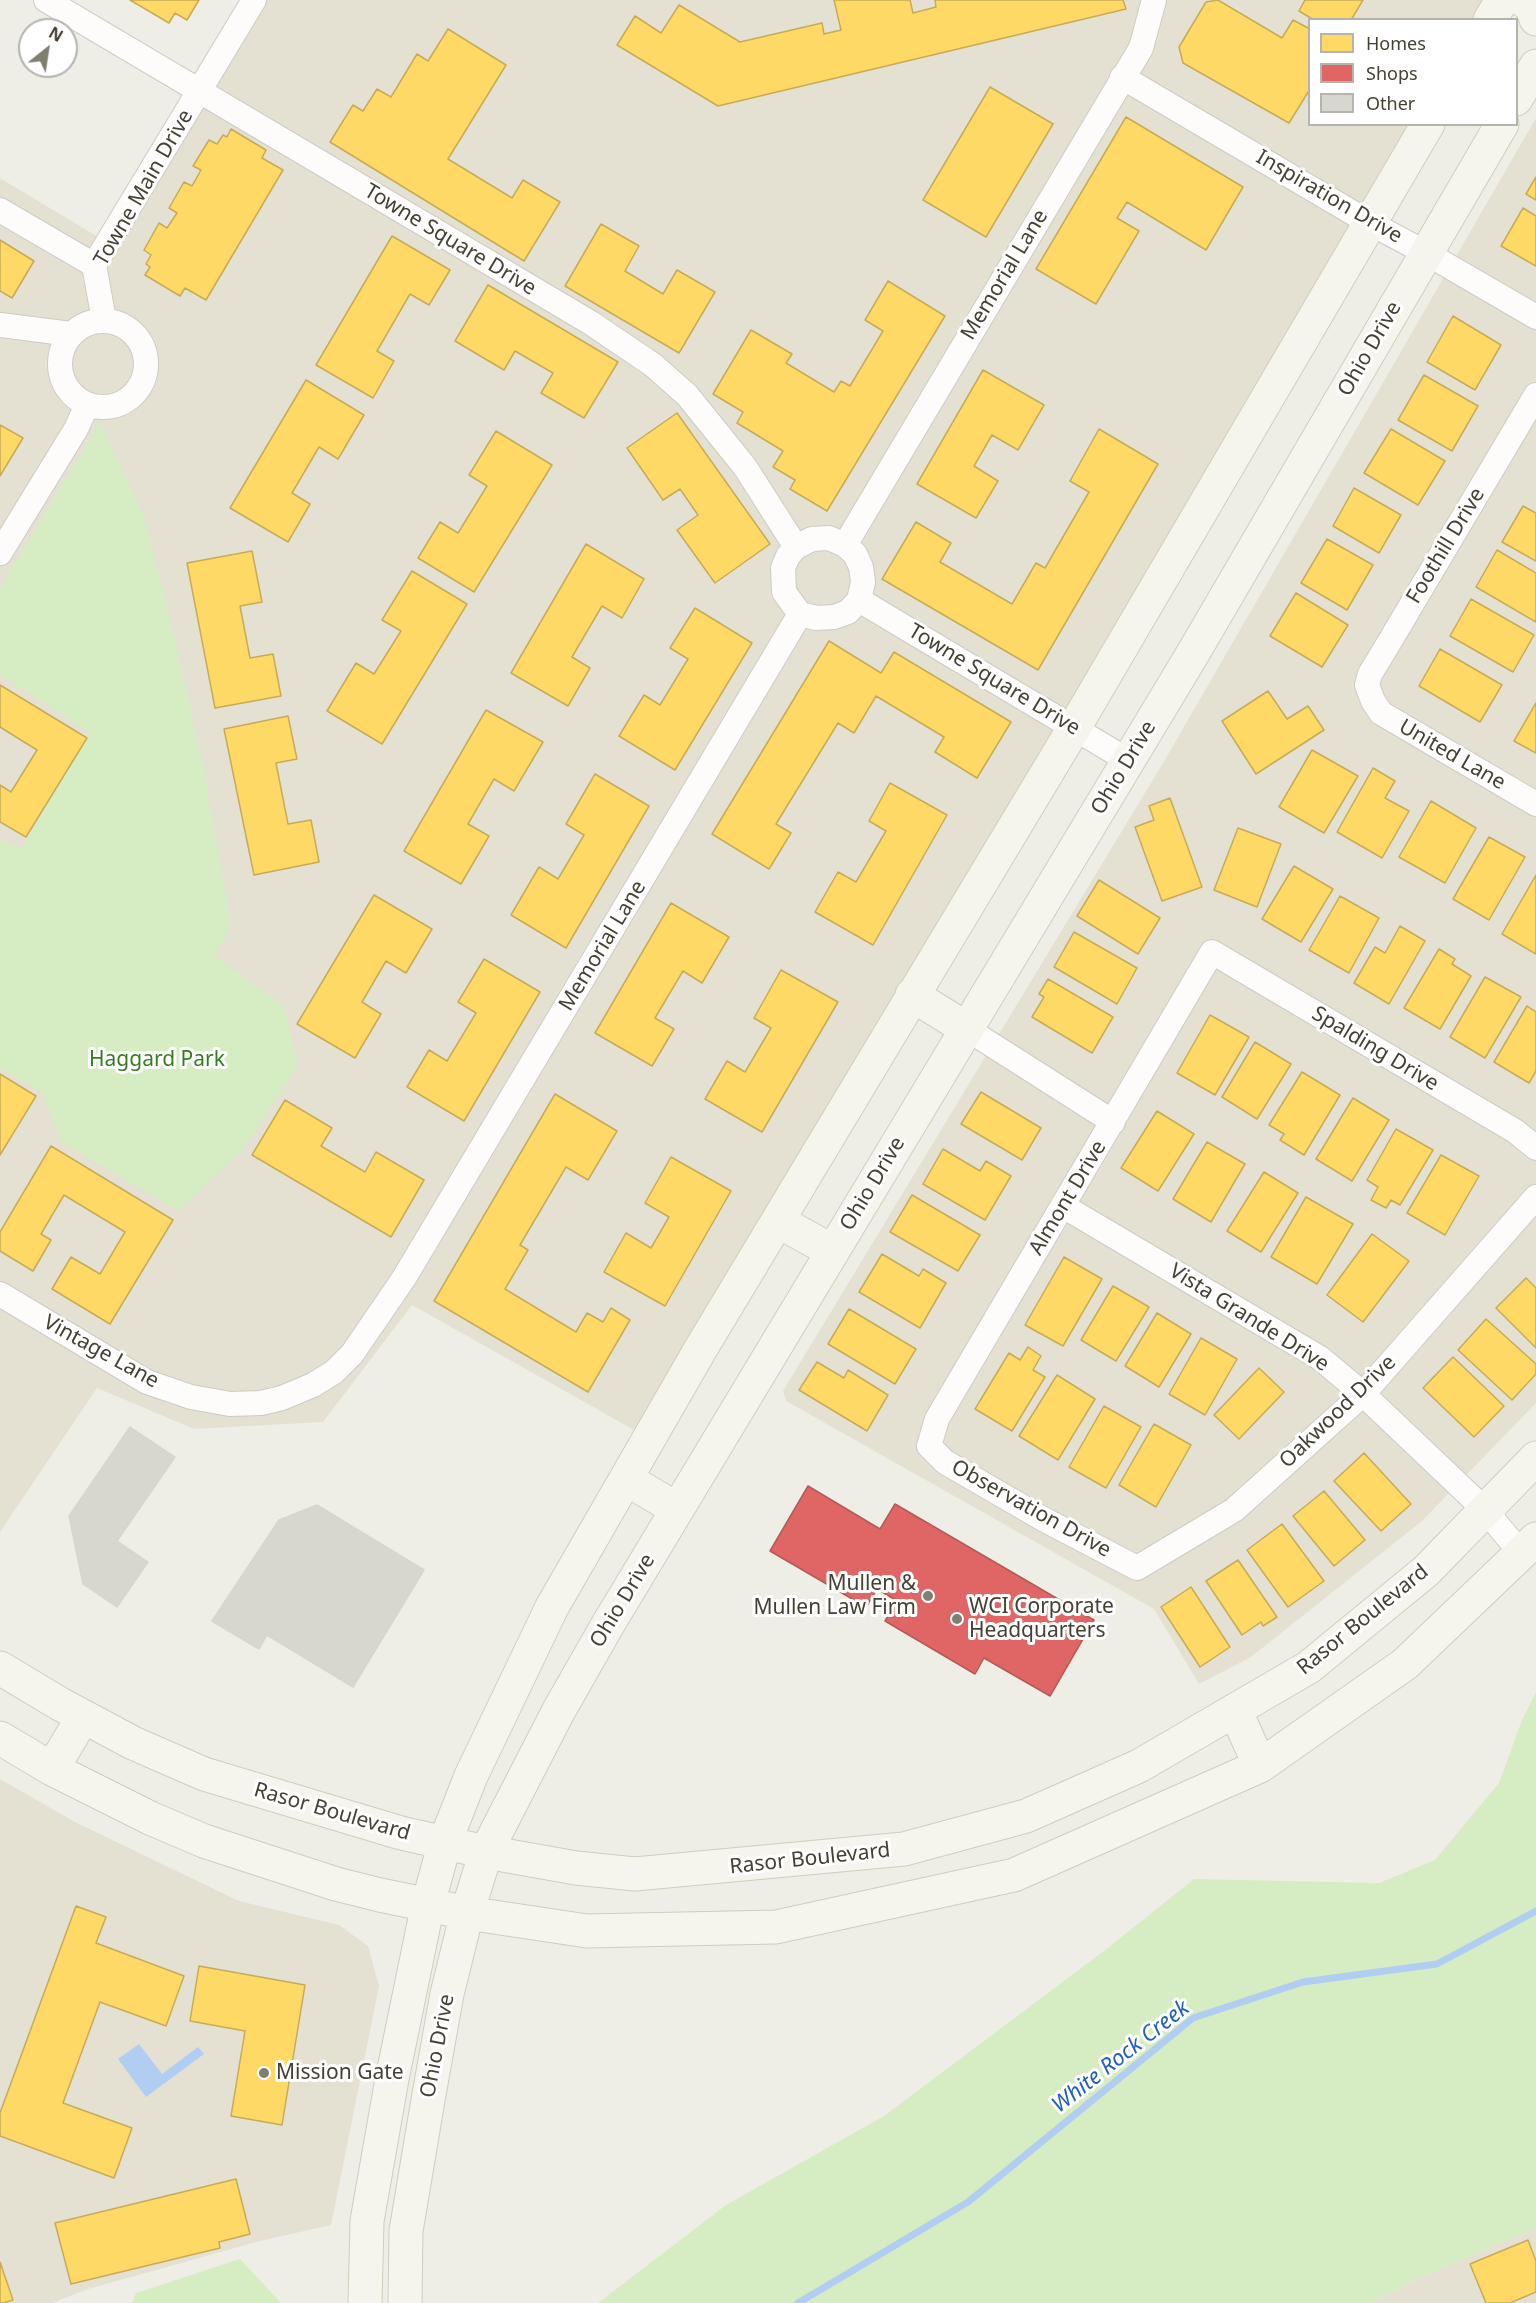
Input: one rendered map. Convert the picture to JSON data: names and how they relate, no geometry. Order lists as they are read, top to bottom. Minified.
{"streets":{"main road":["Ohio Drive","Rasor Boulevard"],"street":["Towne Main Drive","Inspiration Drive","Towne Square Drive","Memorial Lane","Foothill Drive","United Lane","Spalding Drive","Almont Drive","Vista Grande Drive","Vintage Lane","Oakwood Drive","Observation Drive"]},"crossings":[["Towne Main Drive","Towne Square Drive"],["Inspiration Drive","Memorial Lane"],["Inspiration Drive","Ohio Drive"],["Towne Square Drive","Memorial Lane"],["Towne Square Drive","Ohio Drive"],["Memorial Lane","Vintage Lane"],["Ohio Drive","Rasor Boulevard"],["Foothill Drive","United Lane"],["Spalding Drive","Almont Drive"],["Almont Drive","Vista Grande Drive"],["Almont Drive","Observation Drive"],["Vista Grande Drive","Oakwood Drive"],["Vista Grande Drive","Rasor Boulevard"],["Oakwood Drive","Observation Drive"]],"water":["White Rock Creek"],"parks":["Haggard Park"],"places":["Mullen & Mullen Law Firm","WCI Corporate Headquarters","Mission Gate"],"legend":["Homes","Shops","Other"],"north":"top right"}
